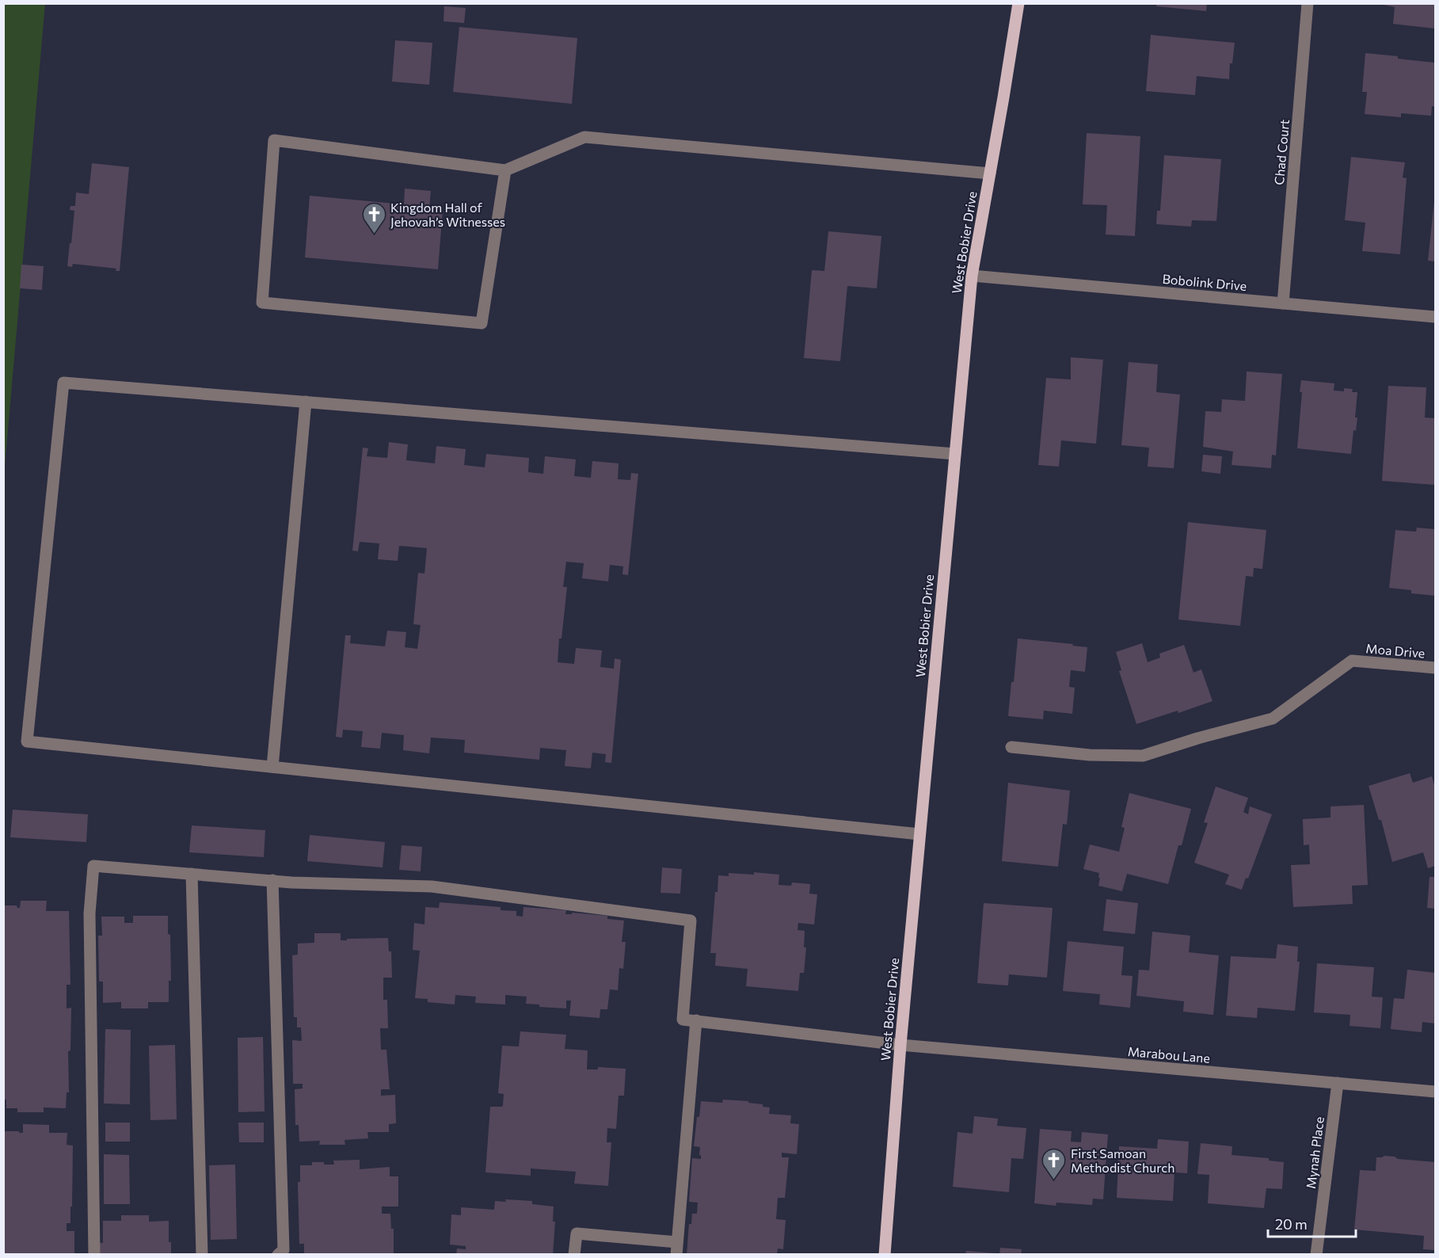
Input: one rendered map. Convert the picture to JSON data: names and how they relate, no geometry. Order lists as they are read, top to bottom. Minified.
{"streets":{"main road":["West Bobier Drive"],"street":["Chad Court","Bobolink Drive","Moa Drive","Marabou Lane","Mynah Place"]},"crossings":[["Chad Court","Bobolink Drive"],["West Bobier Drive","Bobolink Drive"],["West Bobier Drive","Marabou Lane"],["Marabou Lane","Mynah Place"]],"places":{"church":["Kingdom Hall of Jehovah’s Witnesses","First Samoan Methodist Church"]},"scale_bar":"20 m"}
